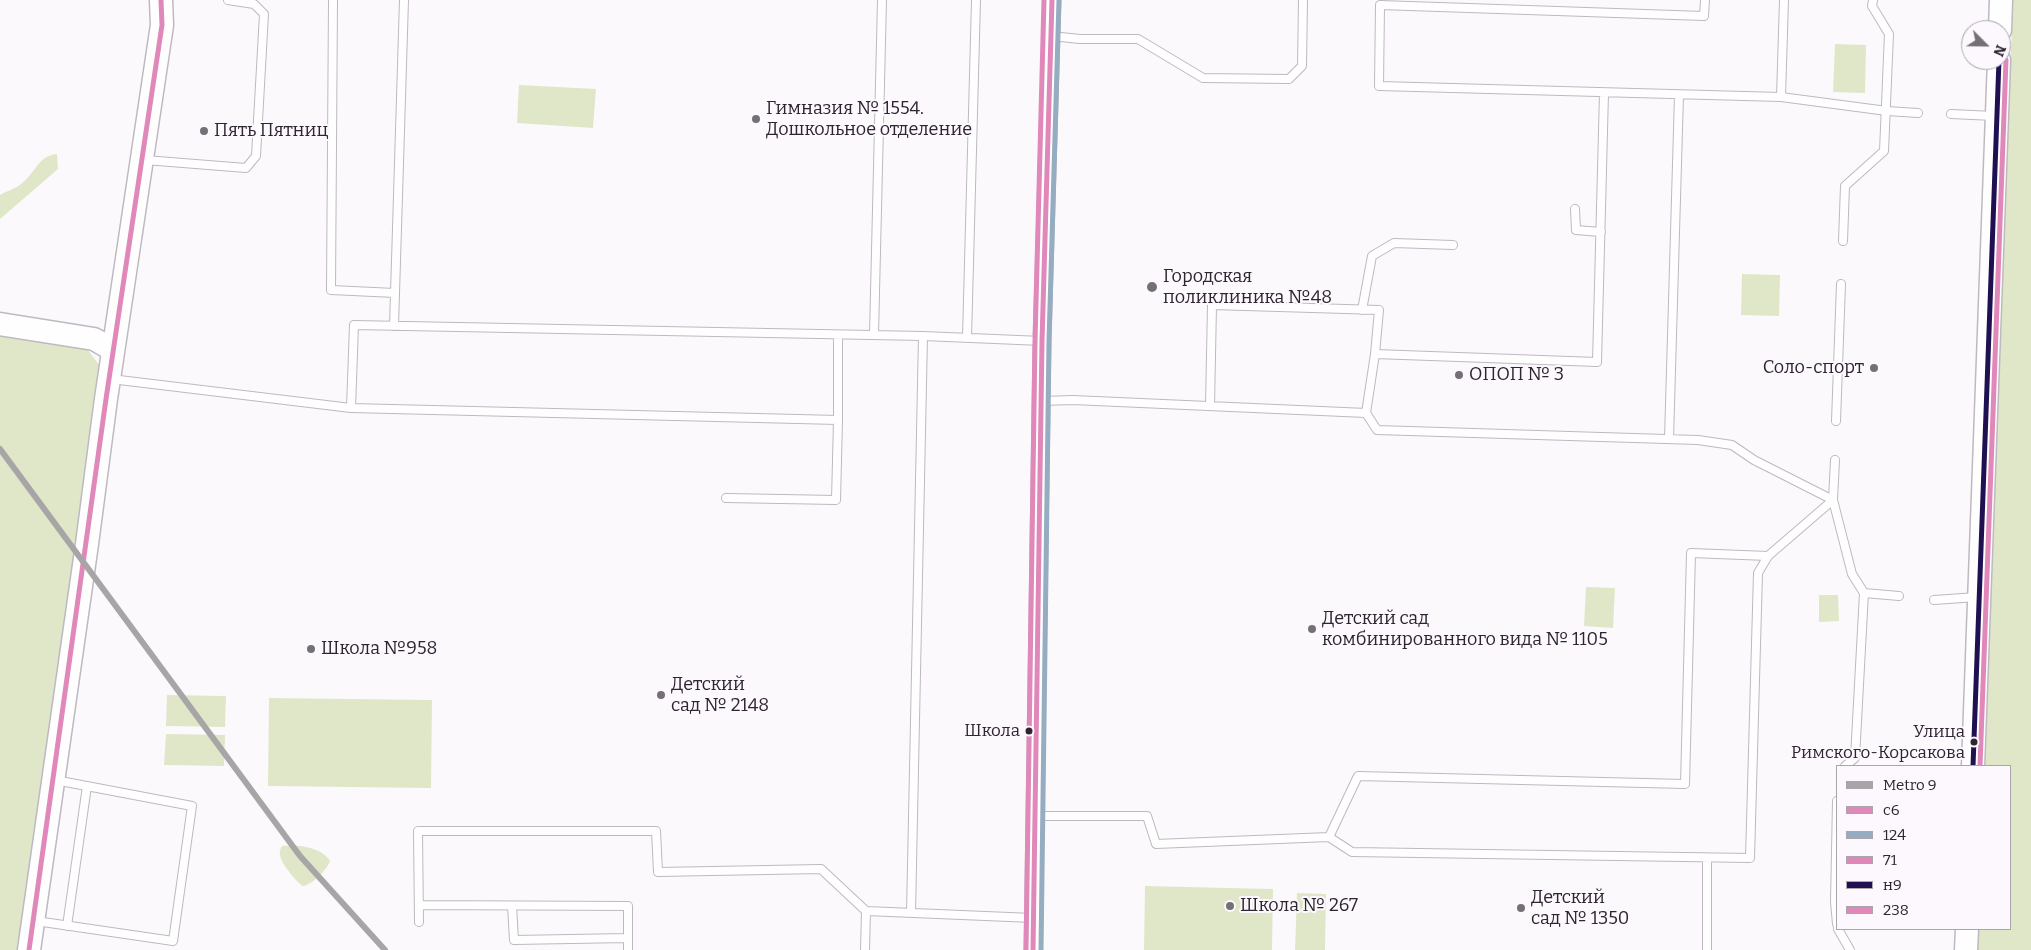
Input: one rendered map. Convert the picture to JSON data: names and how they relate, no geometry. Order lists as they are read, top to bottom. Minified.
{"places":["Гимназия № 1554. Дошкольное отделение","Пять Пятниц","Городская поликлиника №48","Соло-спорт","ОПОП № 3","Детский сад комбинированного вида № 1105","Школа №958","Детский сад № 2148","Школа","Улица Римского-Корсакова","Школа № 267","Детский сад № 1350"],"lines":["transit line с6","transit line 124","transit line 71","transit line н9","transit line 238","metro line 9"],"legend":["Metro 9","с6","124","71","н9","238"],"north":"bottom right"}
